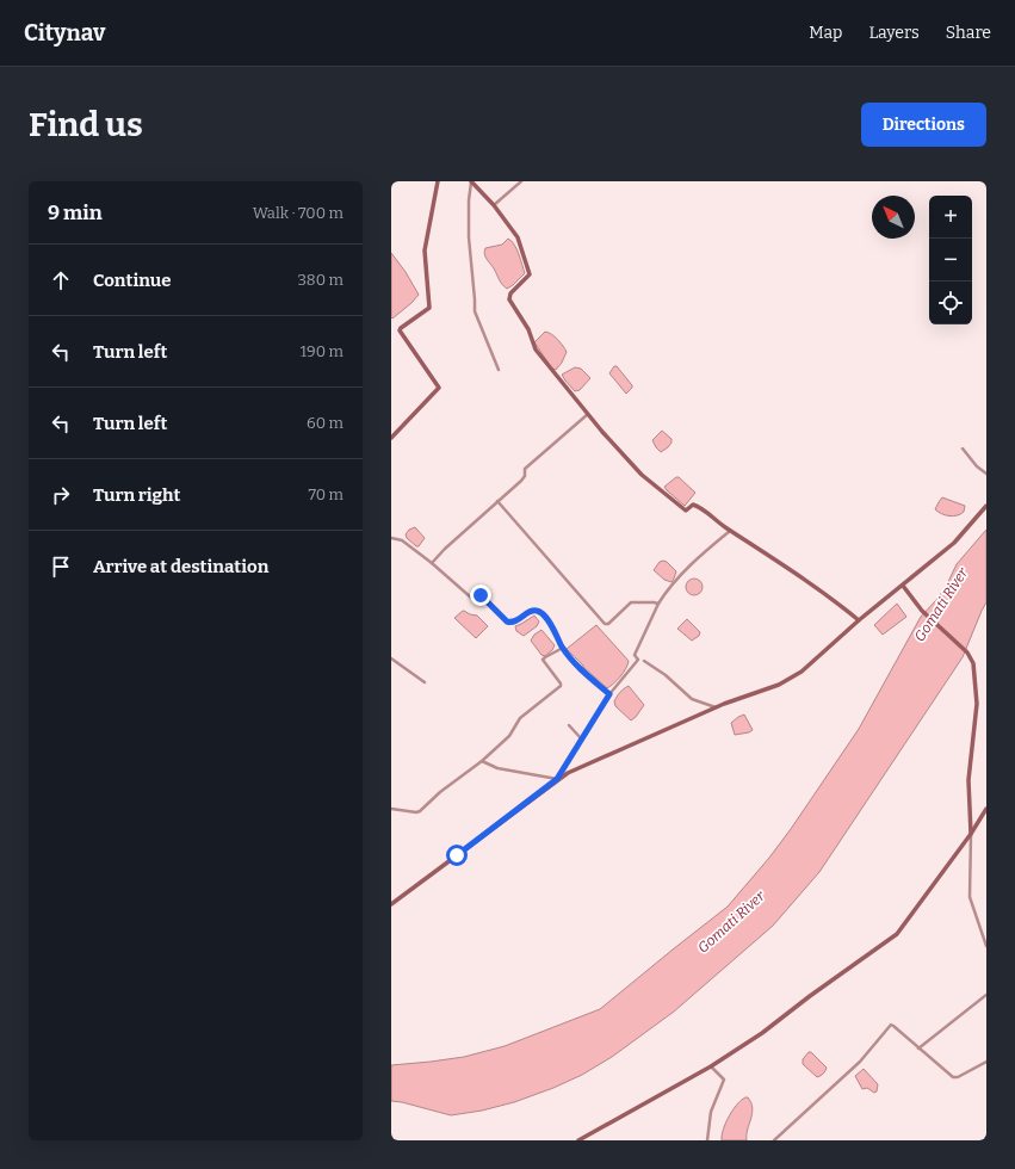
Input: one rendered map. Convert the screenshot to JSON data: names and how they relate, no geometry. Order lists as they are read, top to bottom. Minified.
{"water":["Gomati River"],"north":"top left","page":{"header":"Citynav","nav":["Map","Layers","Share"],"buttons":"Directions","title":"Find us","heading":["9 min","Walk · 700 m"],"map_buttons":["+","−"],"list":[["Continue","380 m"],["Turn left","190 m"],["Turn left","60 m"],["Turn right","70 m"],"Arrive at destination"]}}
